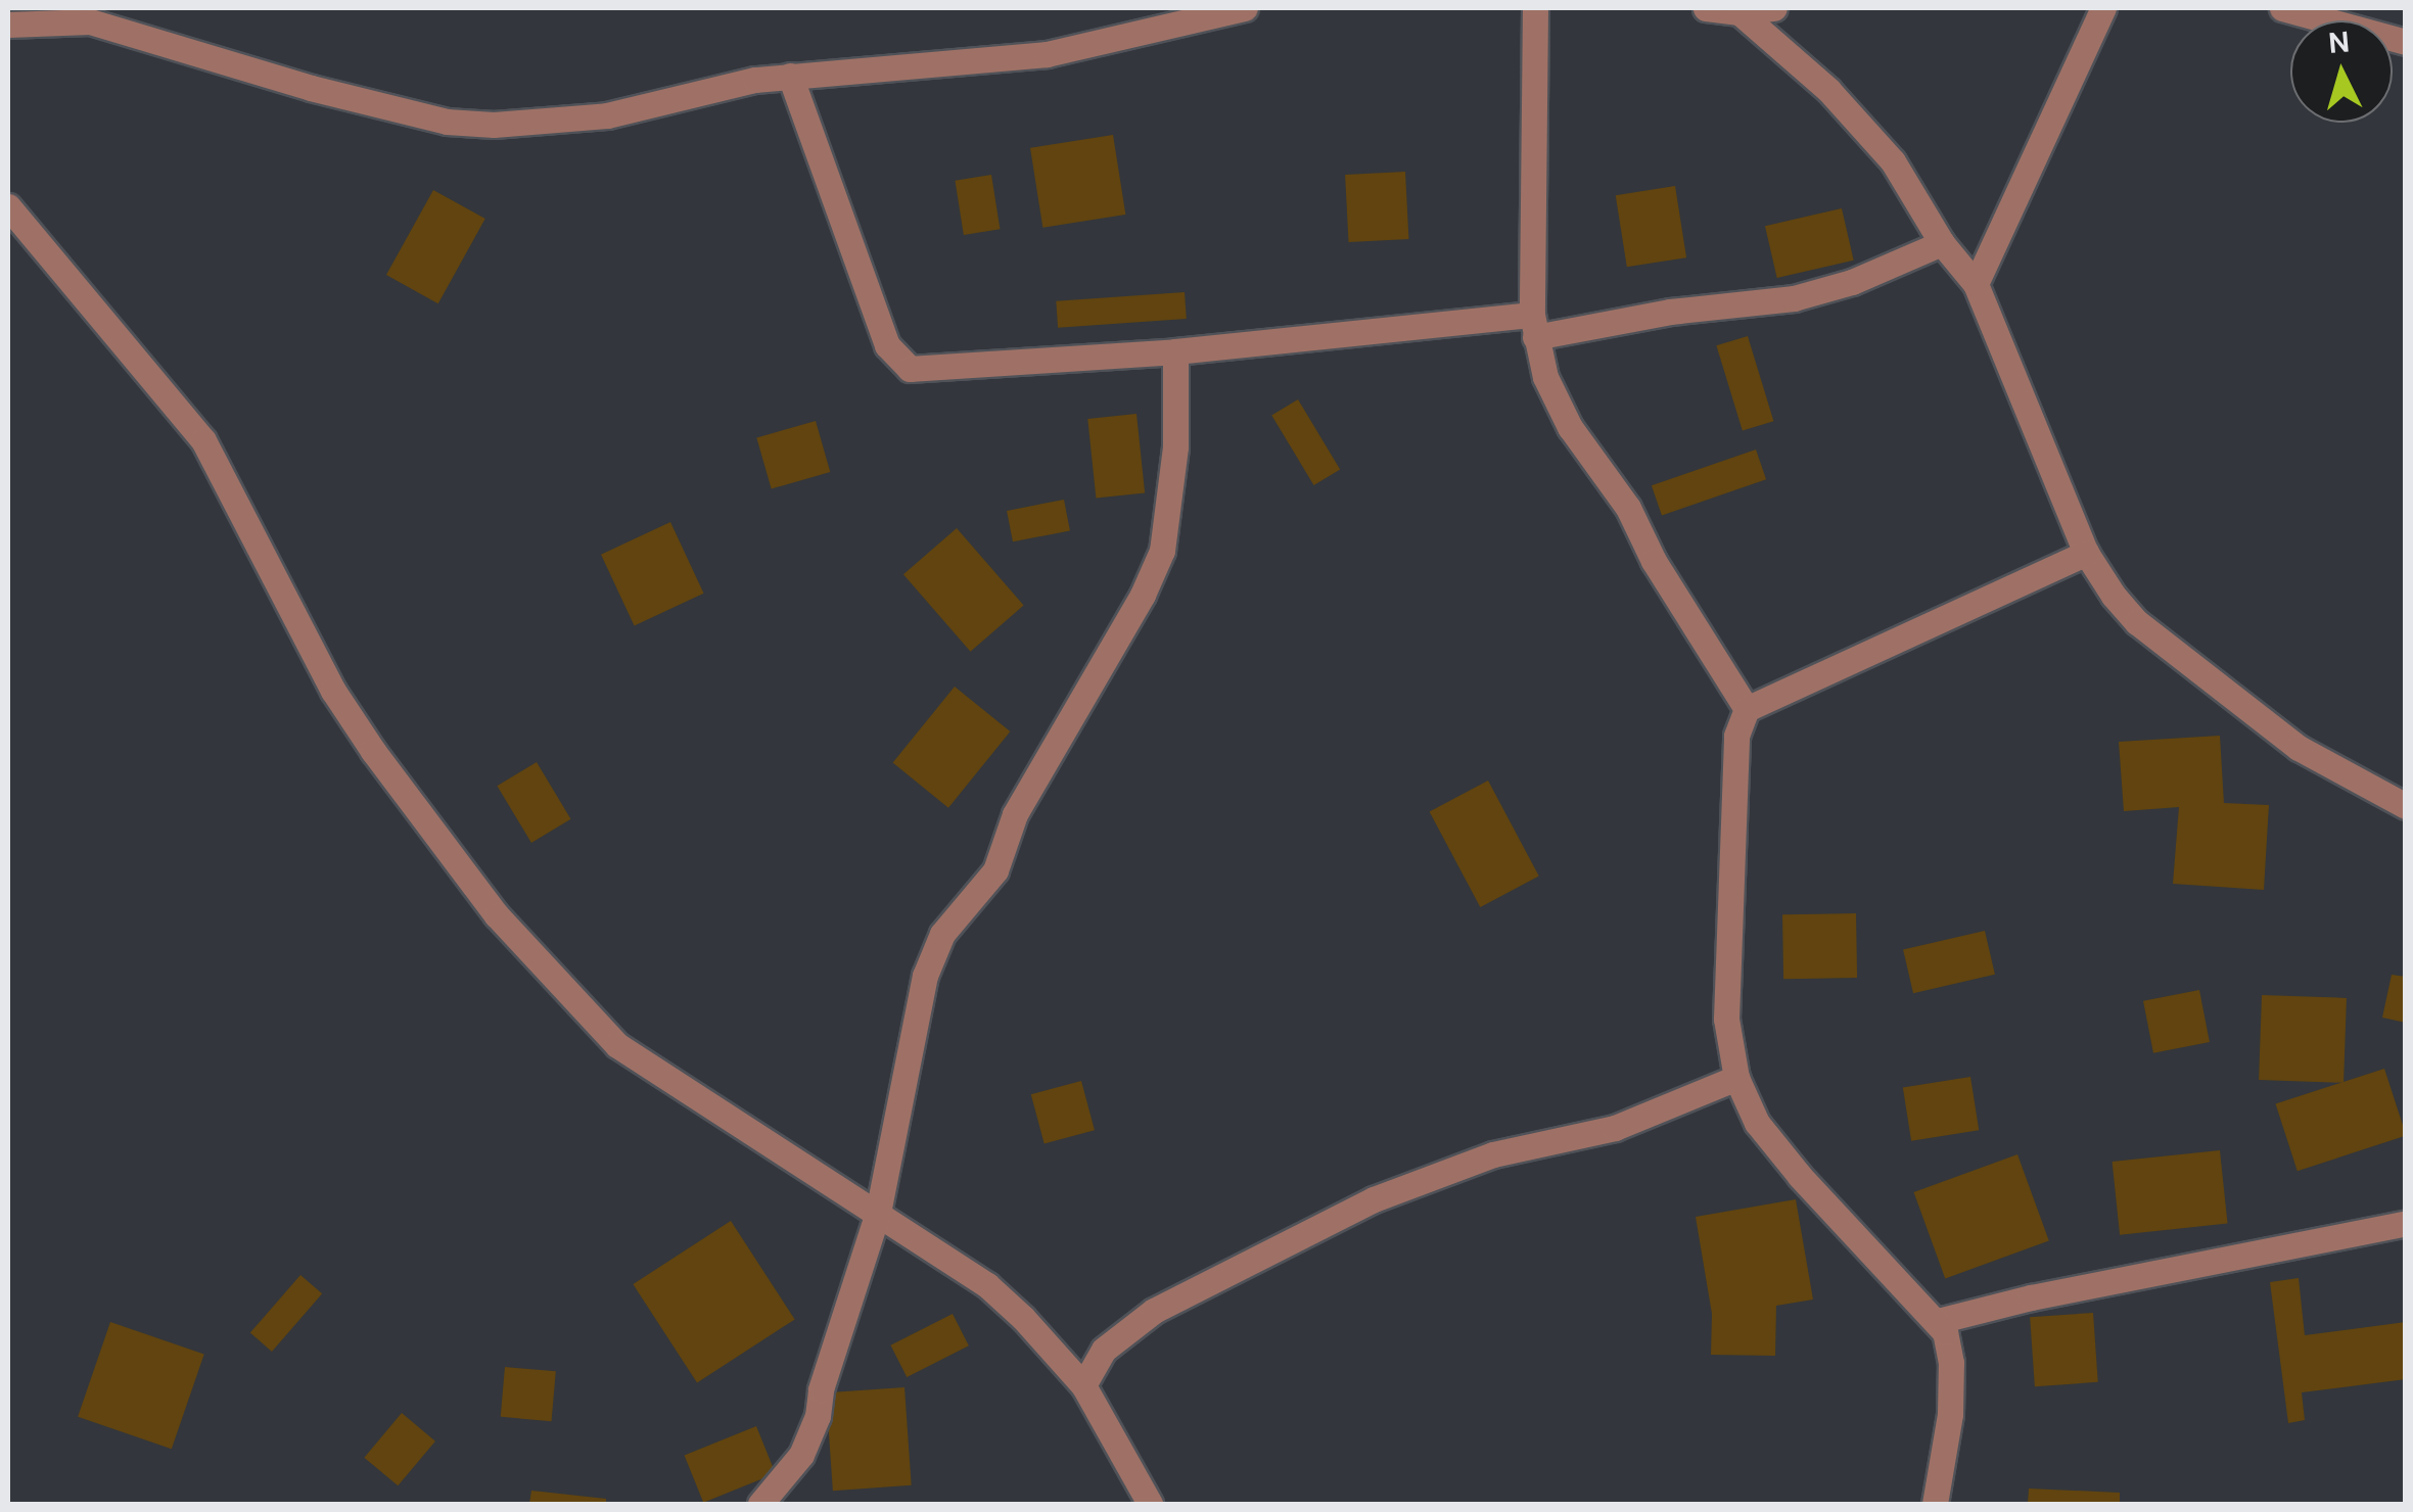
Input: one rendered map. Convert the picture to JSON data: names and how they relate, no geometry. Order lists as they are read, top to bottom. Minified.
{"north":"top"}
